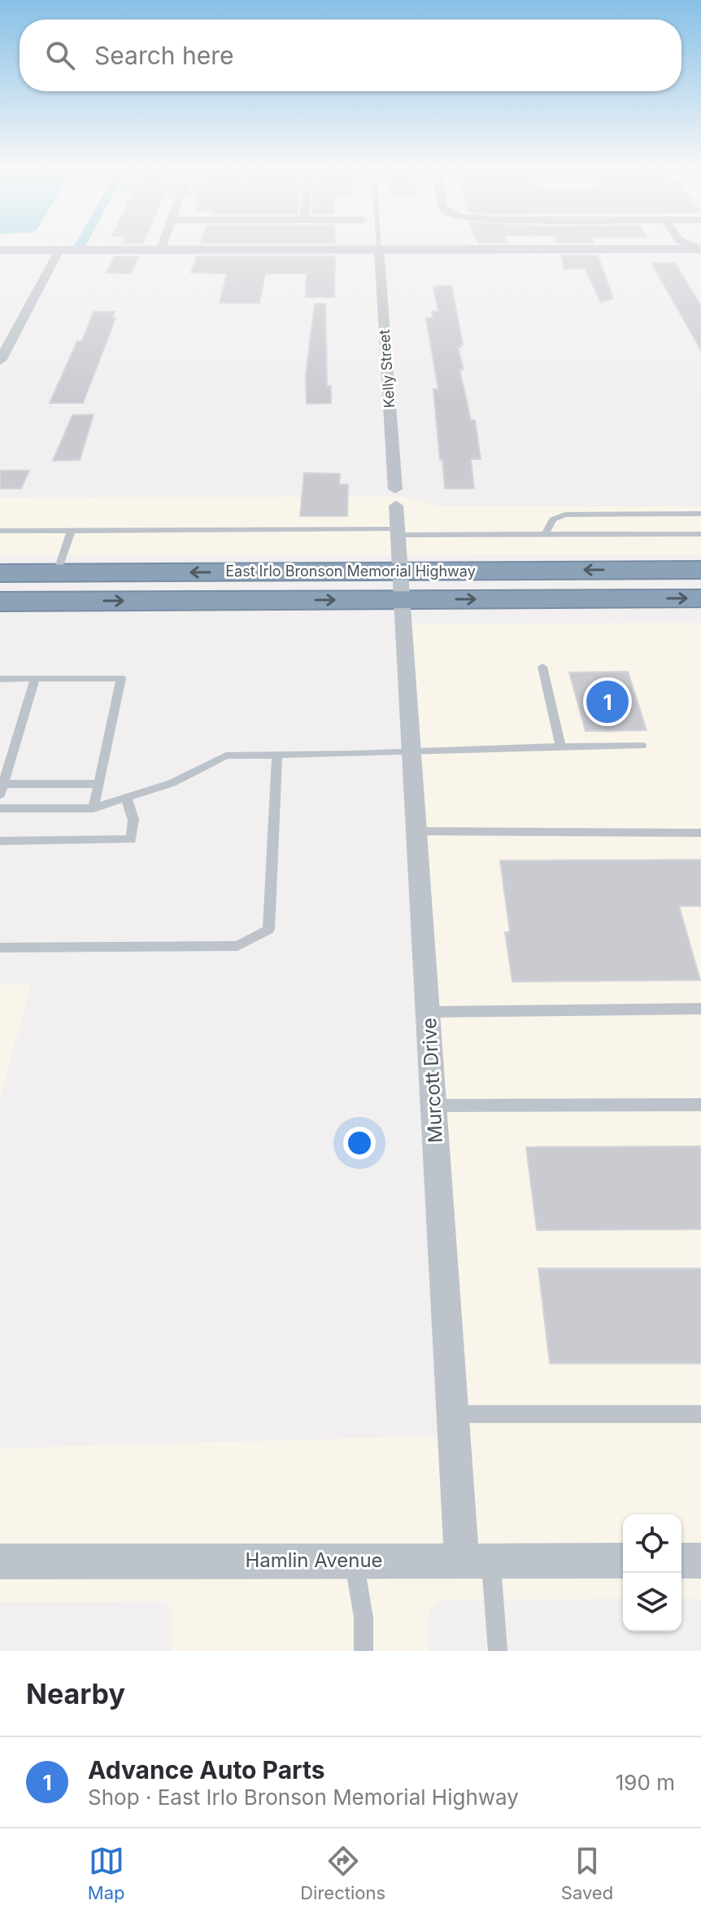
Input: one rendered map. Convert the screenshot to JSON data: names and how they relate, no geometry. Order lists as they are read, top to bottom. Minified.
{"streets":{"highway":["East Irlo Bronson Memorial Highway"],"street":["Kelly Street","Murcott Drive","Hamlin Avenue"]},"crossings":[["Kelly Street","East Irlo Bronson Memorial Highway"],["Kelly Street","Murcott Drive"],["East Irlo Bronson Memorial Highway","Murcott Drive"],["Murcott Drive","Hamlin Avenue"]],"page":{"search":"Search here","pins":"1","heading":"Nearby","list":[{"mark":"1","name":"Advance Auto Parts","note":"Shop · East Irlo Bronson Memorial Highway","value":"190 m"}],"nav":["Map","Directions","Saved"]}}
